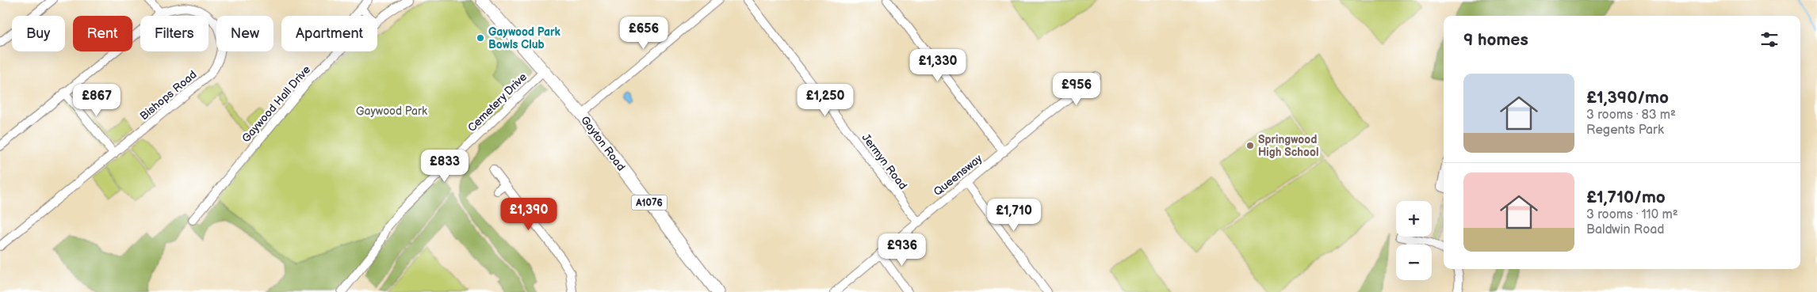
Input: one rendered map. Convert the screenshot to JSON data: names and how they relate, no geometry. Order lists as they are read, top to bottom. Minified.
{"streets":{"main road":["Gayton Road","A1076"],"street":["Bishops Road","Cemetery Drive","Gaywood Hall Drive","Jermyn Road","Queensway"]},"crossings":[["Cemetery Drive","Gayton Road"],["Jermyn Road","Queensway"]],"parks":["Gaywood Park"],"places":["Gaywood Park Bowls Club","Springwood High School"],"page":{"chip":["Buy","Rent","Filters","New","Apartment"],"heading":"9 homes","price":["£656","£1,330","£956","£867","£1,250","£833","£1,390","£1,710","£936"],"list":[{"name":"£1,390/mo","note":"3 rooms · 83 m² · Regents Park"},{"name":"£1,710/mo","note":"3 rooms · 110 m² · Baldwin Road"}],"map_buttons":["+","−"]}}
